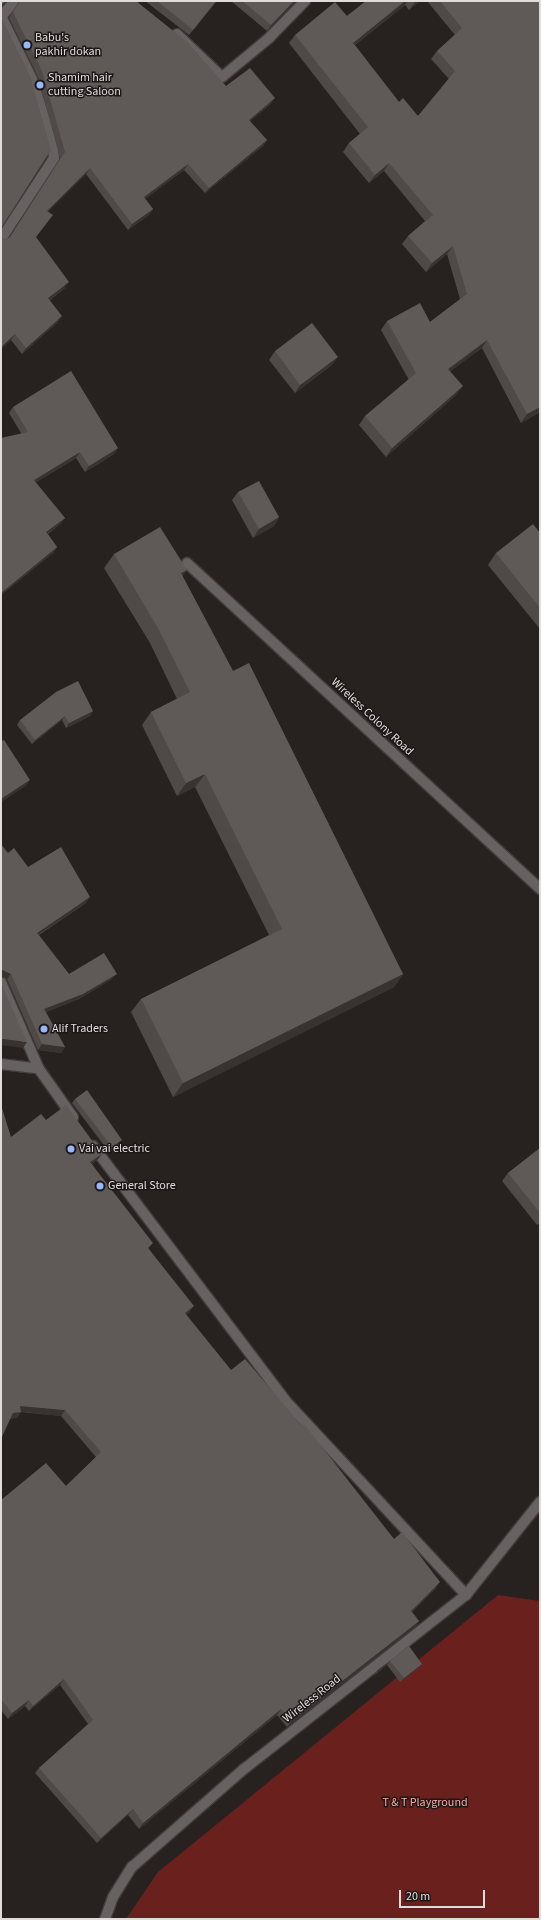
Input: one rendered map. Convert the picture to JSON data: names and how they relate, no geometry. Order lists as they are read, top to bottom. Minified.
{"streets":{"street":["Wireless Colony Road","Wireless Road"]},"parks":["T & T Playground"],"places":["Babu's pakhir dokan","Shamim hair cutting Saloon","Alif Traders","Vai vai electric","General Store"],"scale_bar":"20 m"}
